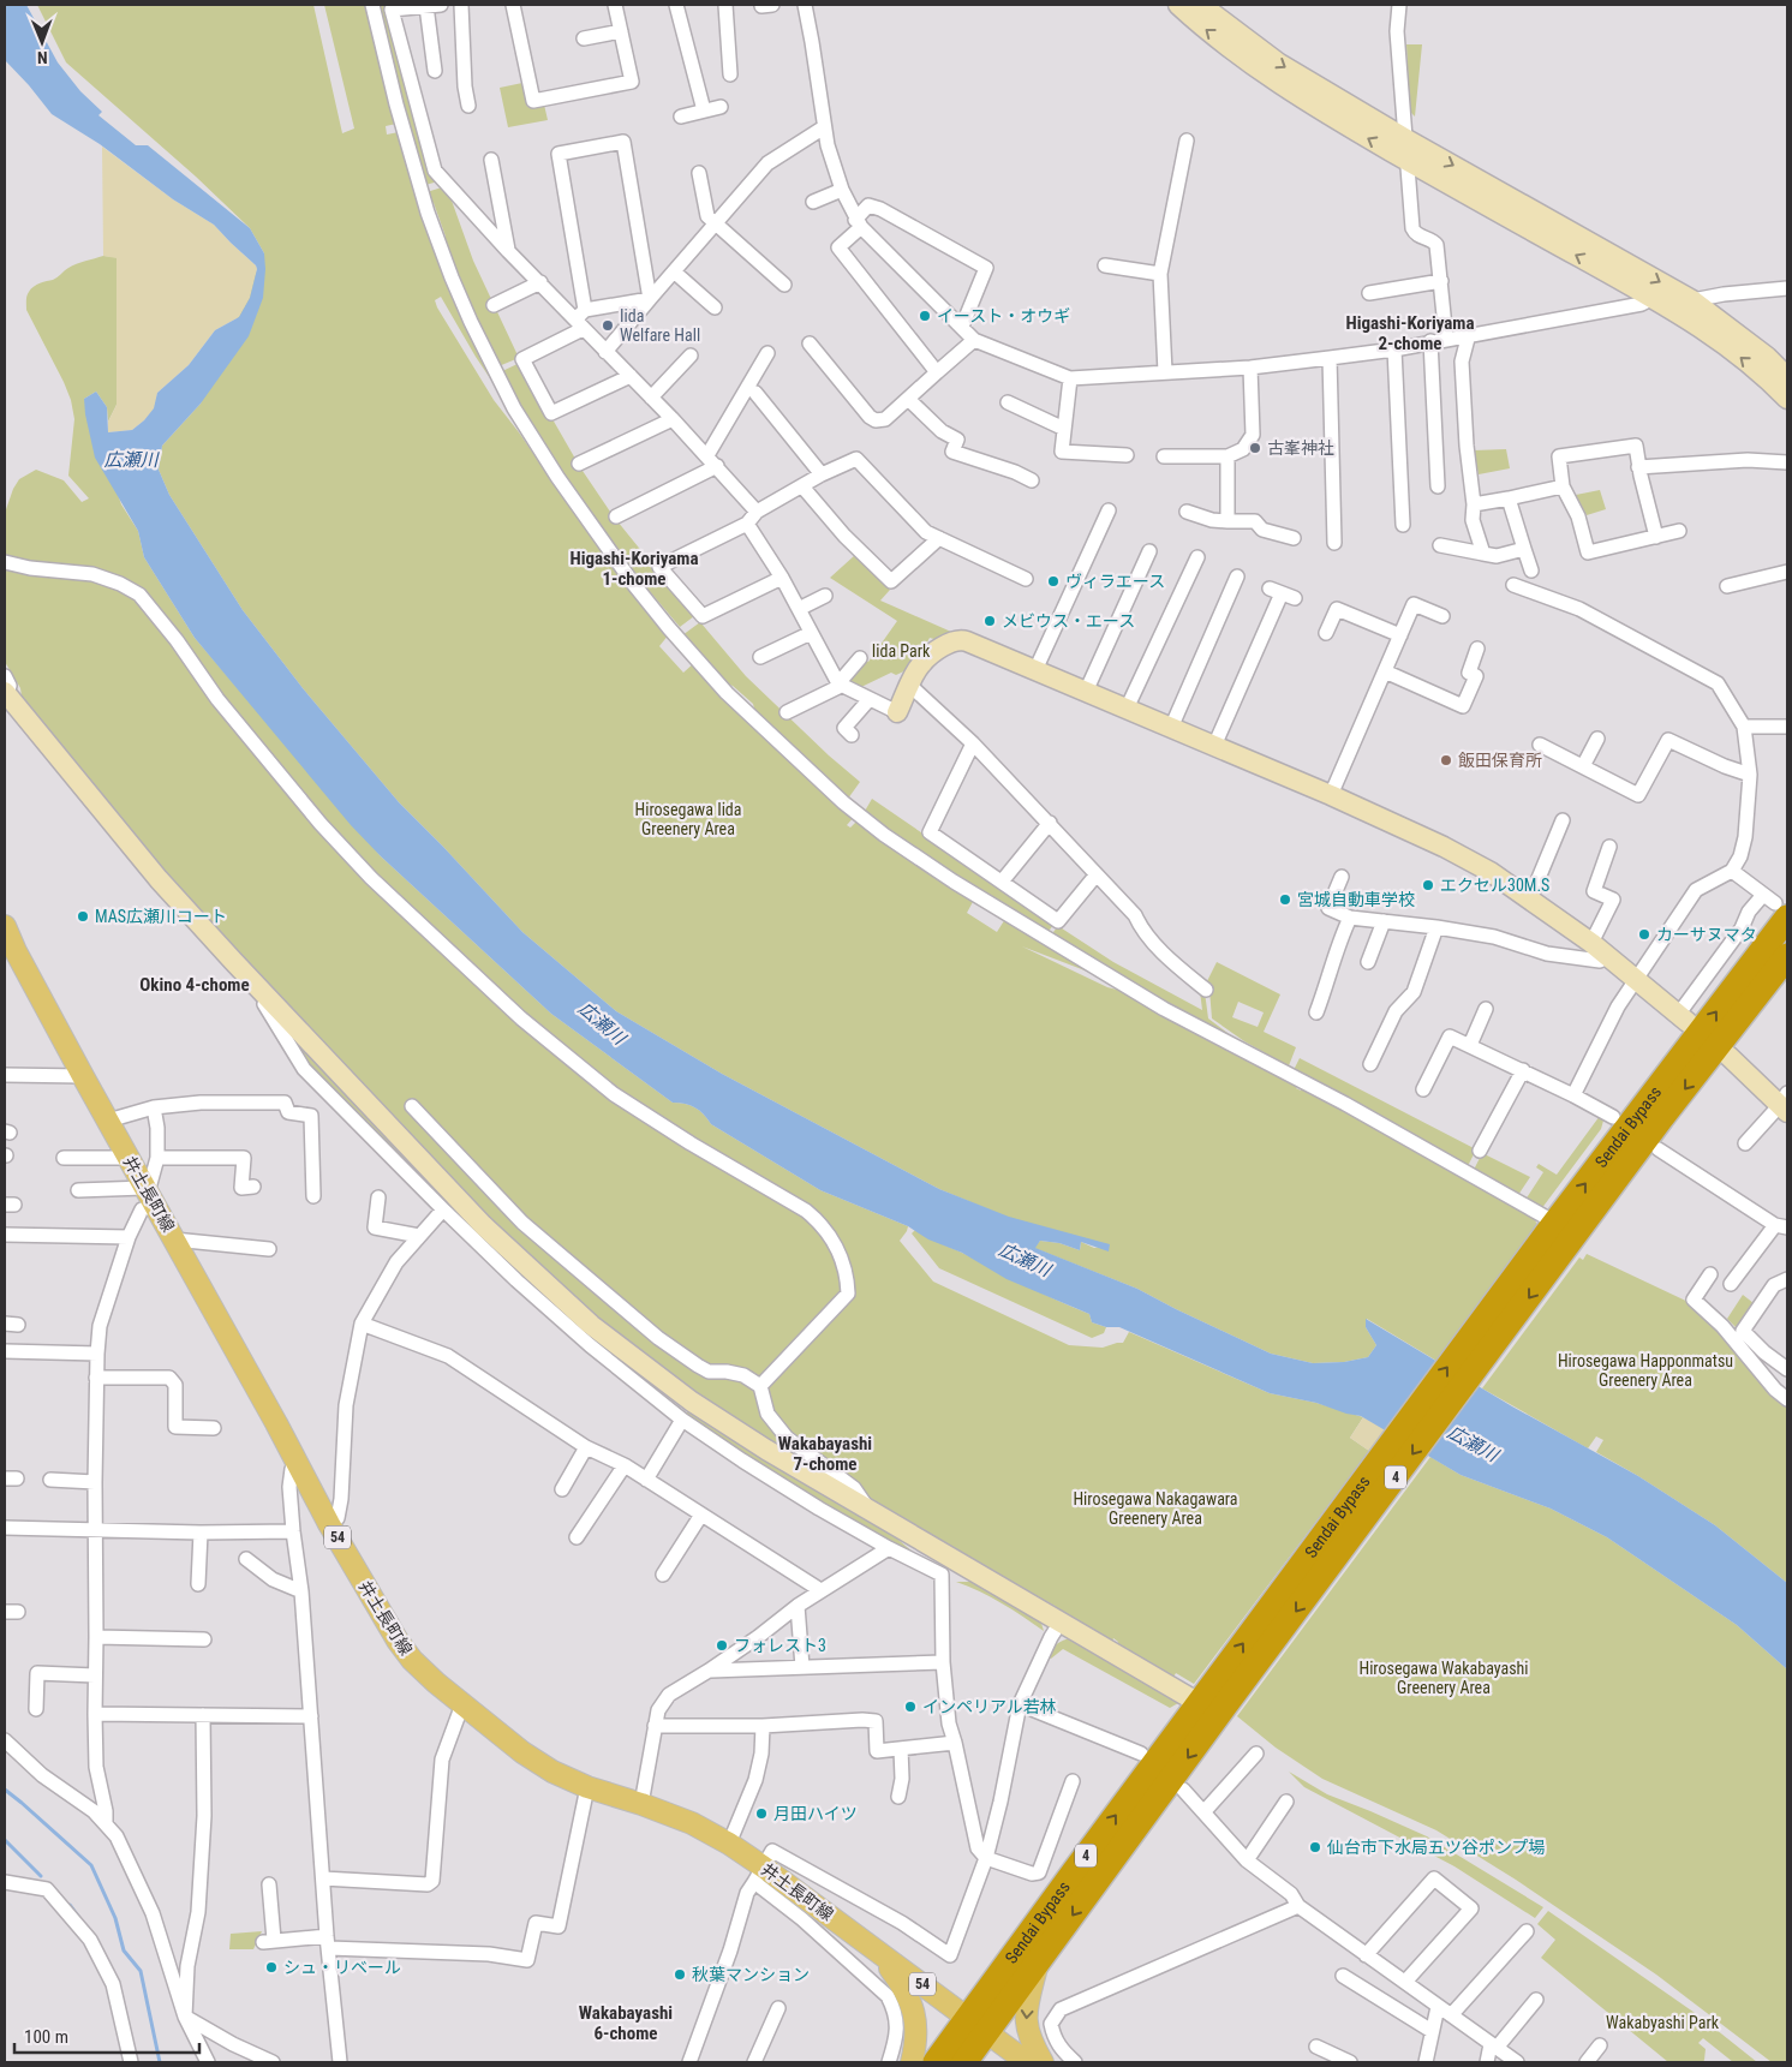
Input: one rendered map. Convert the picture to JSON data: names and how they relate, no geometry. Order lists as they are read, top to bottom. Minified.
{"streets":{"highway":["Sendai Bypass","4"],"main road":["井土長町線","54"]},"crossings":[["Sendai Bypass","井土長町線"]],"districts":["Higashi-Koriyama 2-chome","Higashi-Koriyama 1-chome","Okino 4-chome","Wakabayashi 7-chome","Wakabayashi 6-chome"],"water":["広瀬川"],"parks":["Iida Park","Hirosegawa Iida Greenery Area","Hirosegawa Happonmatsu Greenery Area","Hirosegawa Nakagawara Greenery Area","Hirosegawa Wakabayashi Greenery Area","Wakabyashi Park"],"places":["イースト・オウギ","Iida Welfare Hall","古峯神社","ヴィラエース","メビウス・エース","飯田保育所","エクセル30M.S","宮城自動車学校","MAS広瀬川コート","カーサヌマタ","フォレスト3","インペリアル若林","月田ハイツ","仙台市下水局五ツ谷ポンプ場","シュ・リベール","秋葉マンション"],"scale_bar":"100 m","north":"bottom"}
